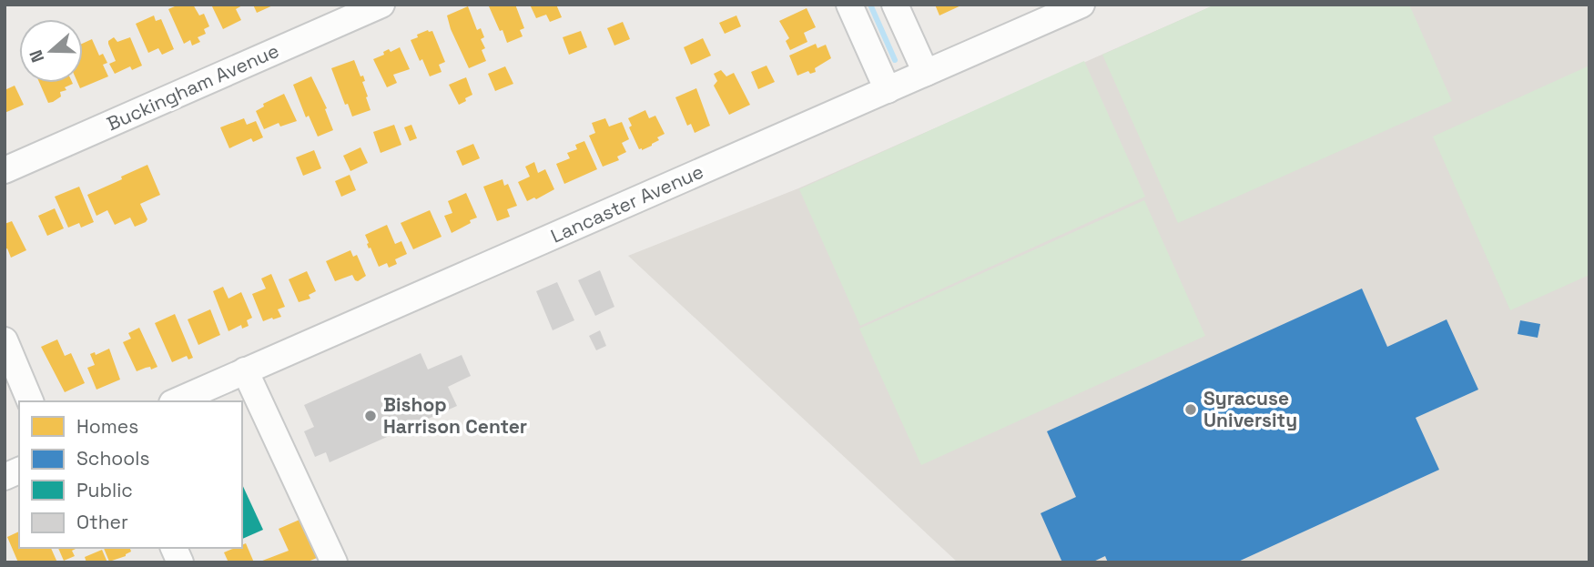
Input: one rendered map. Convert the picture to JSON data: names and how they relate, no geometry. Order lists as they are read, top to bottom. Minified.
{"streets":{"street":["Buckingham Avenue","Lancaster Avenue"]},"places":["Syracuse University","Bishop Harrison Center"],"legend":["Homes","Schools","Public","Other"],"north":"left"}
